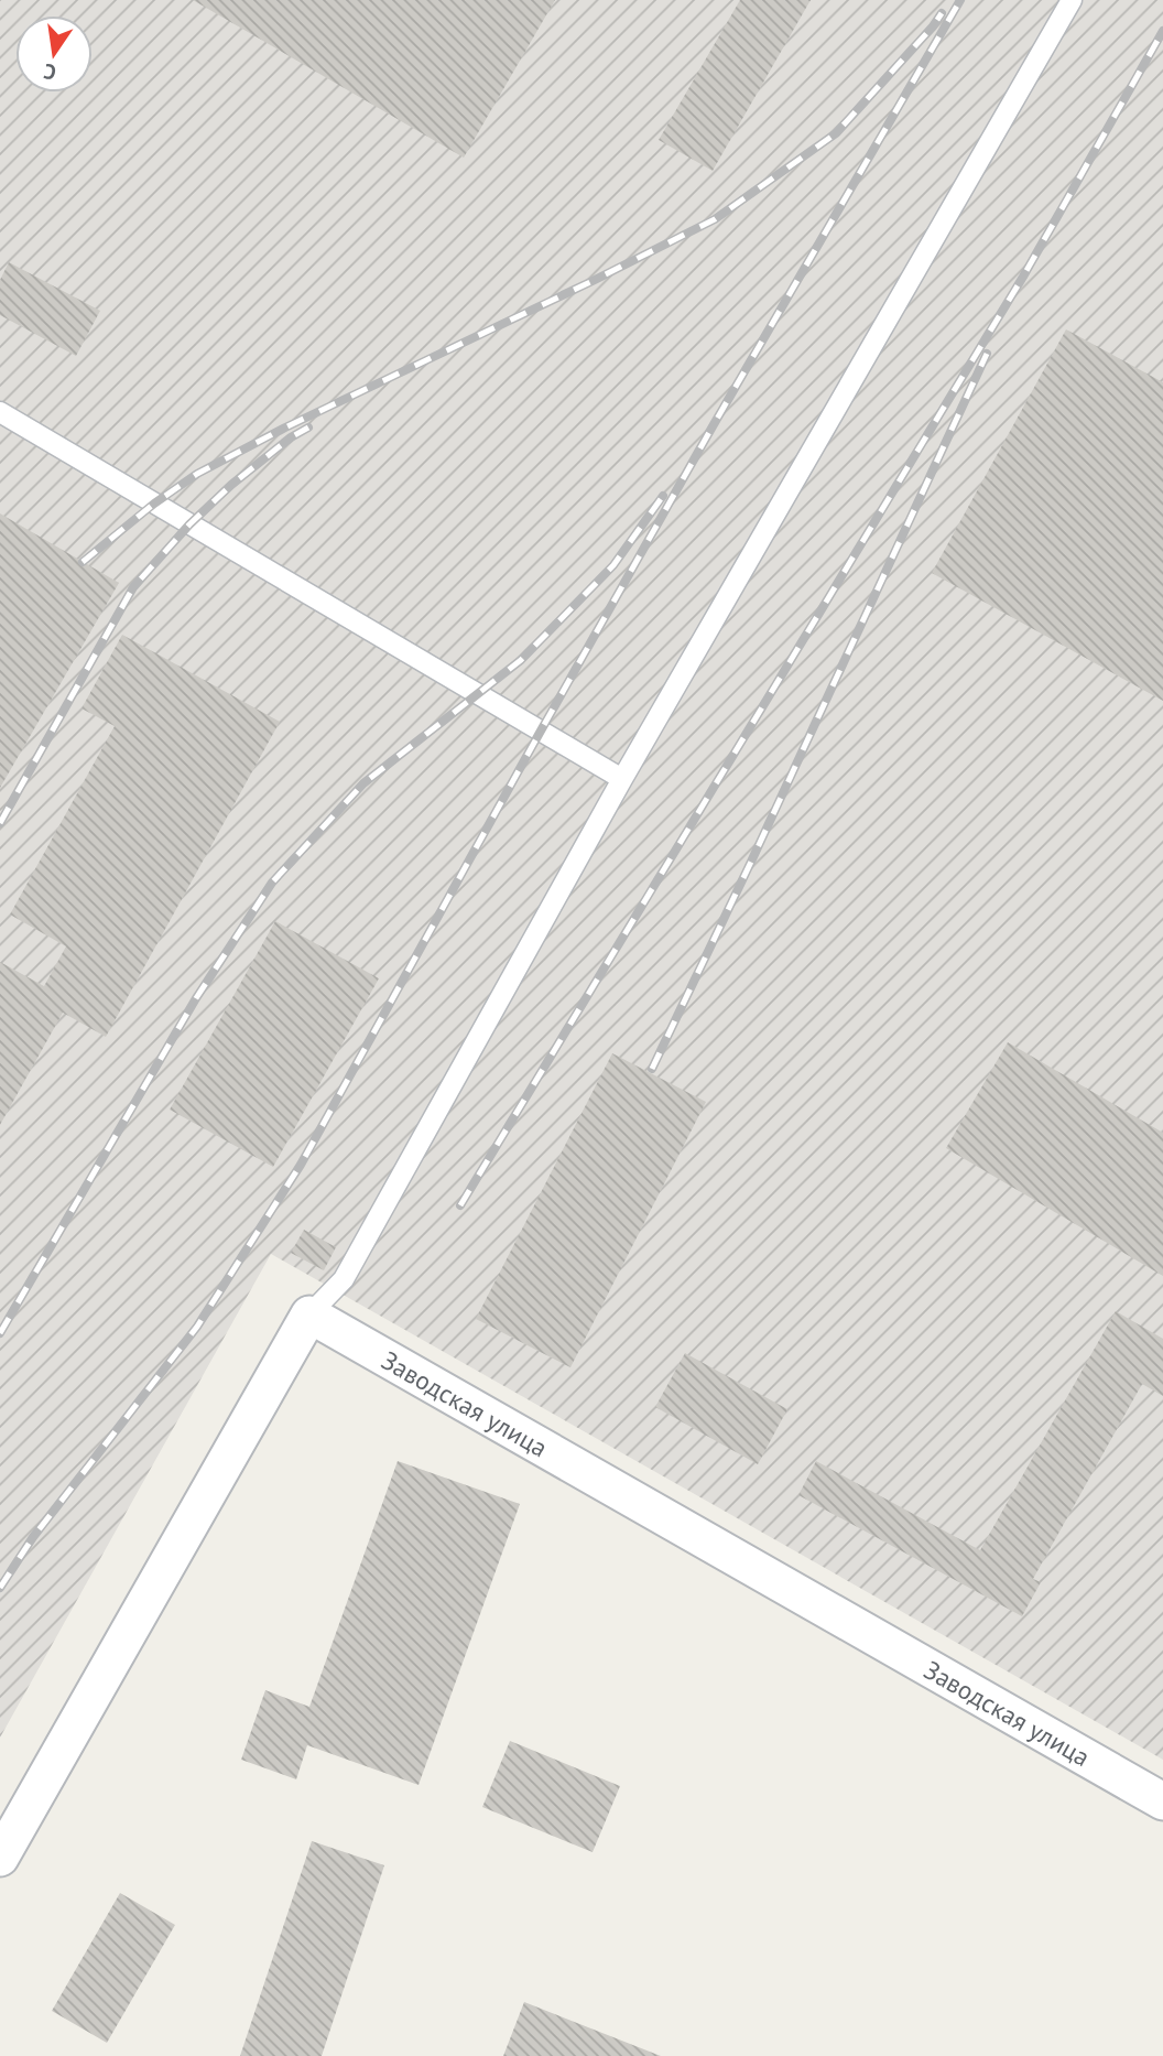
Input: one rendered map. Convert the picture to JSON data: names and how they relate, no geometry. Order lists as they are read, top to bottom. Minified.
{"streets":{"street":["Заводская улица"]},"north":"bottom"}
